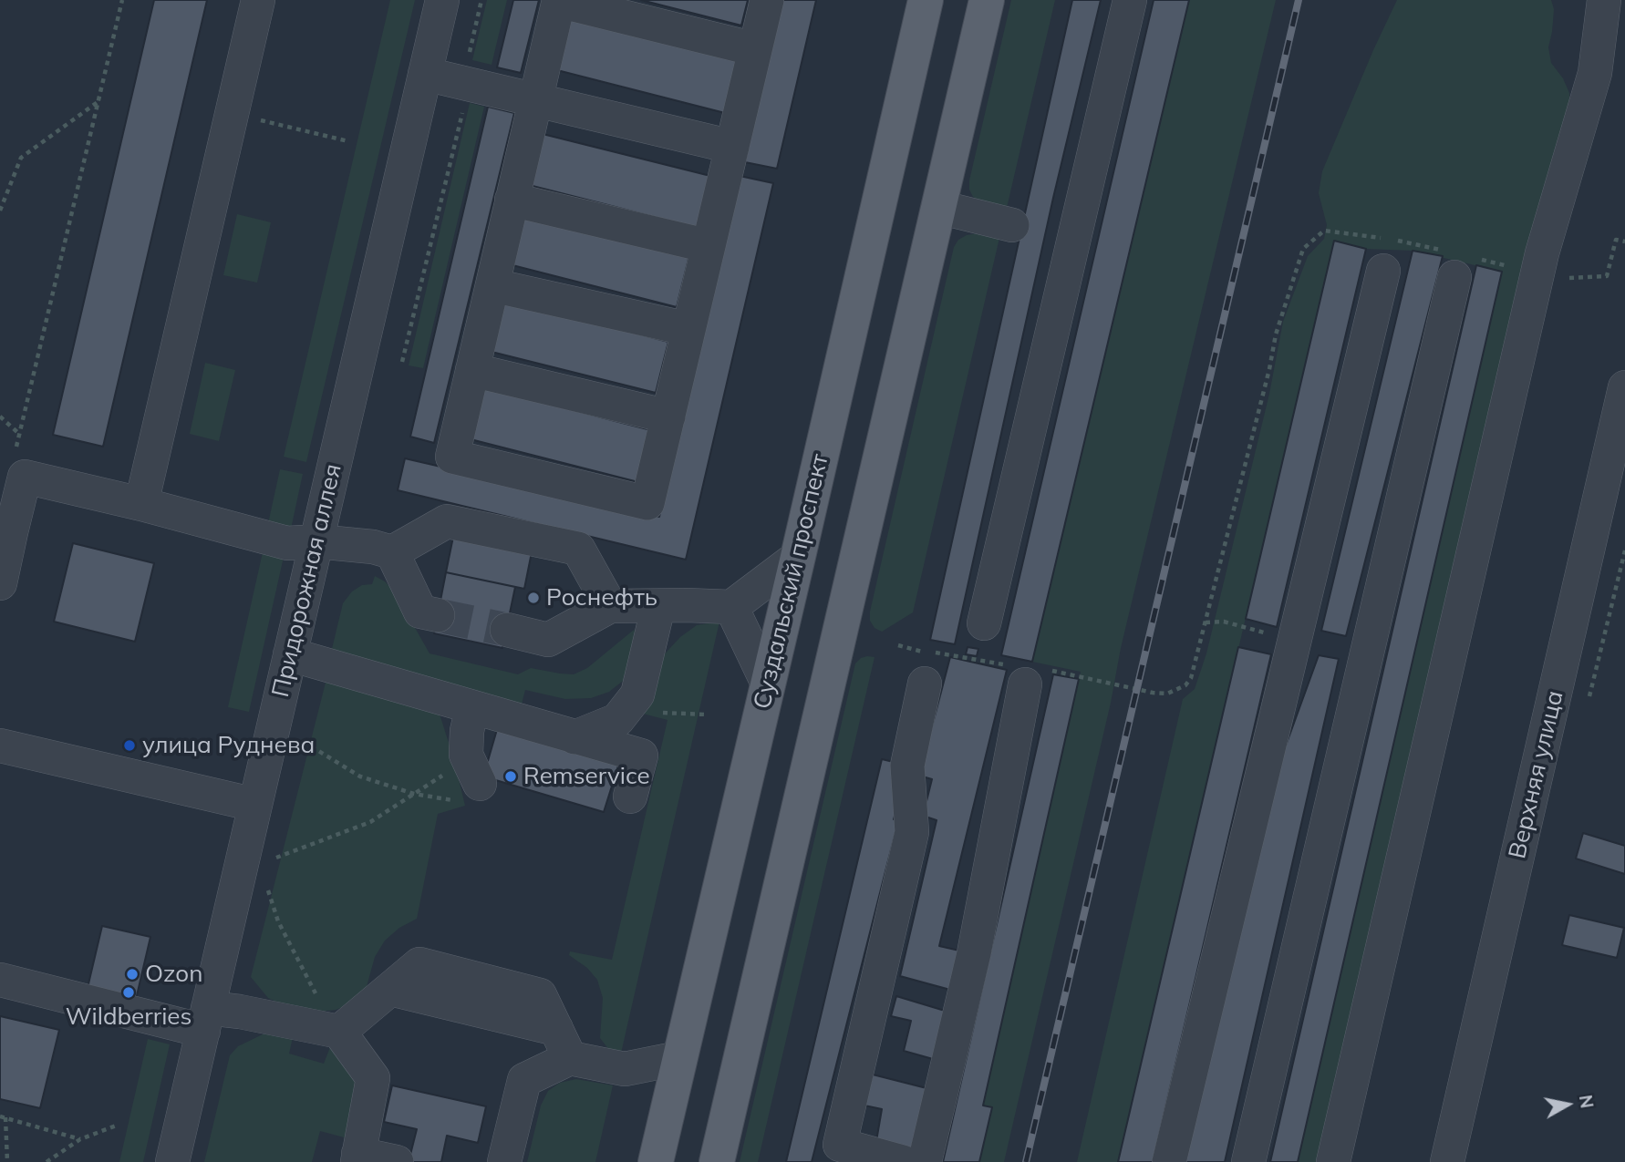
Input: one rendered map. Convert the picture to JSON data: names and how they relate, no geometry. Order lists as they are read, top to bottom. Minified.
{"streets":{"main road":["Суздальский проспект"],"street":["Придорожная аллея","Верхняя улица"]},"places":["Роснефть","улица Руднева","Remservice","Ozon","Wildberries"],"north":"right"}
